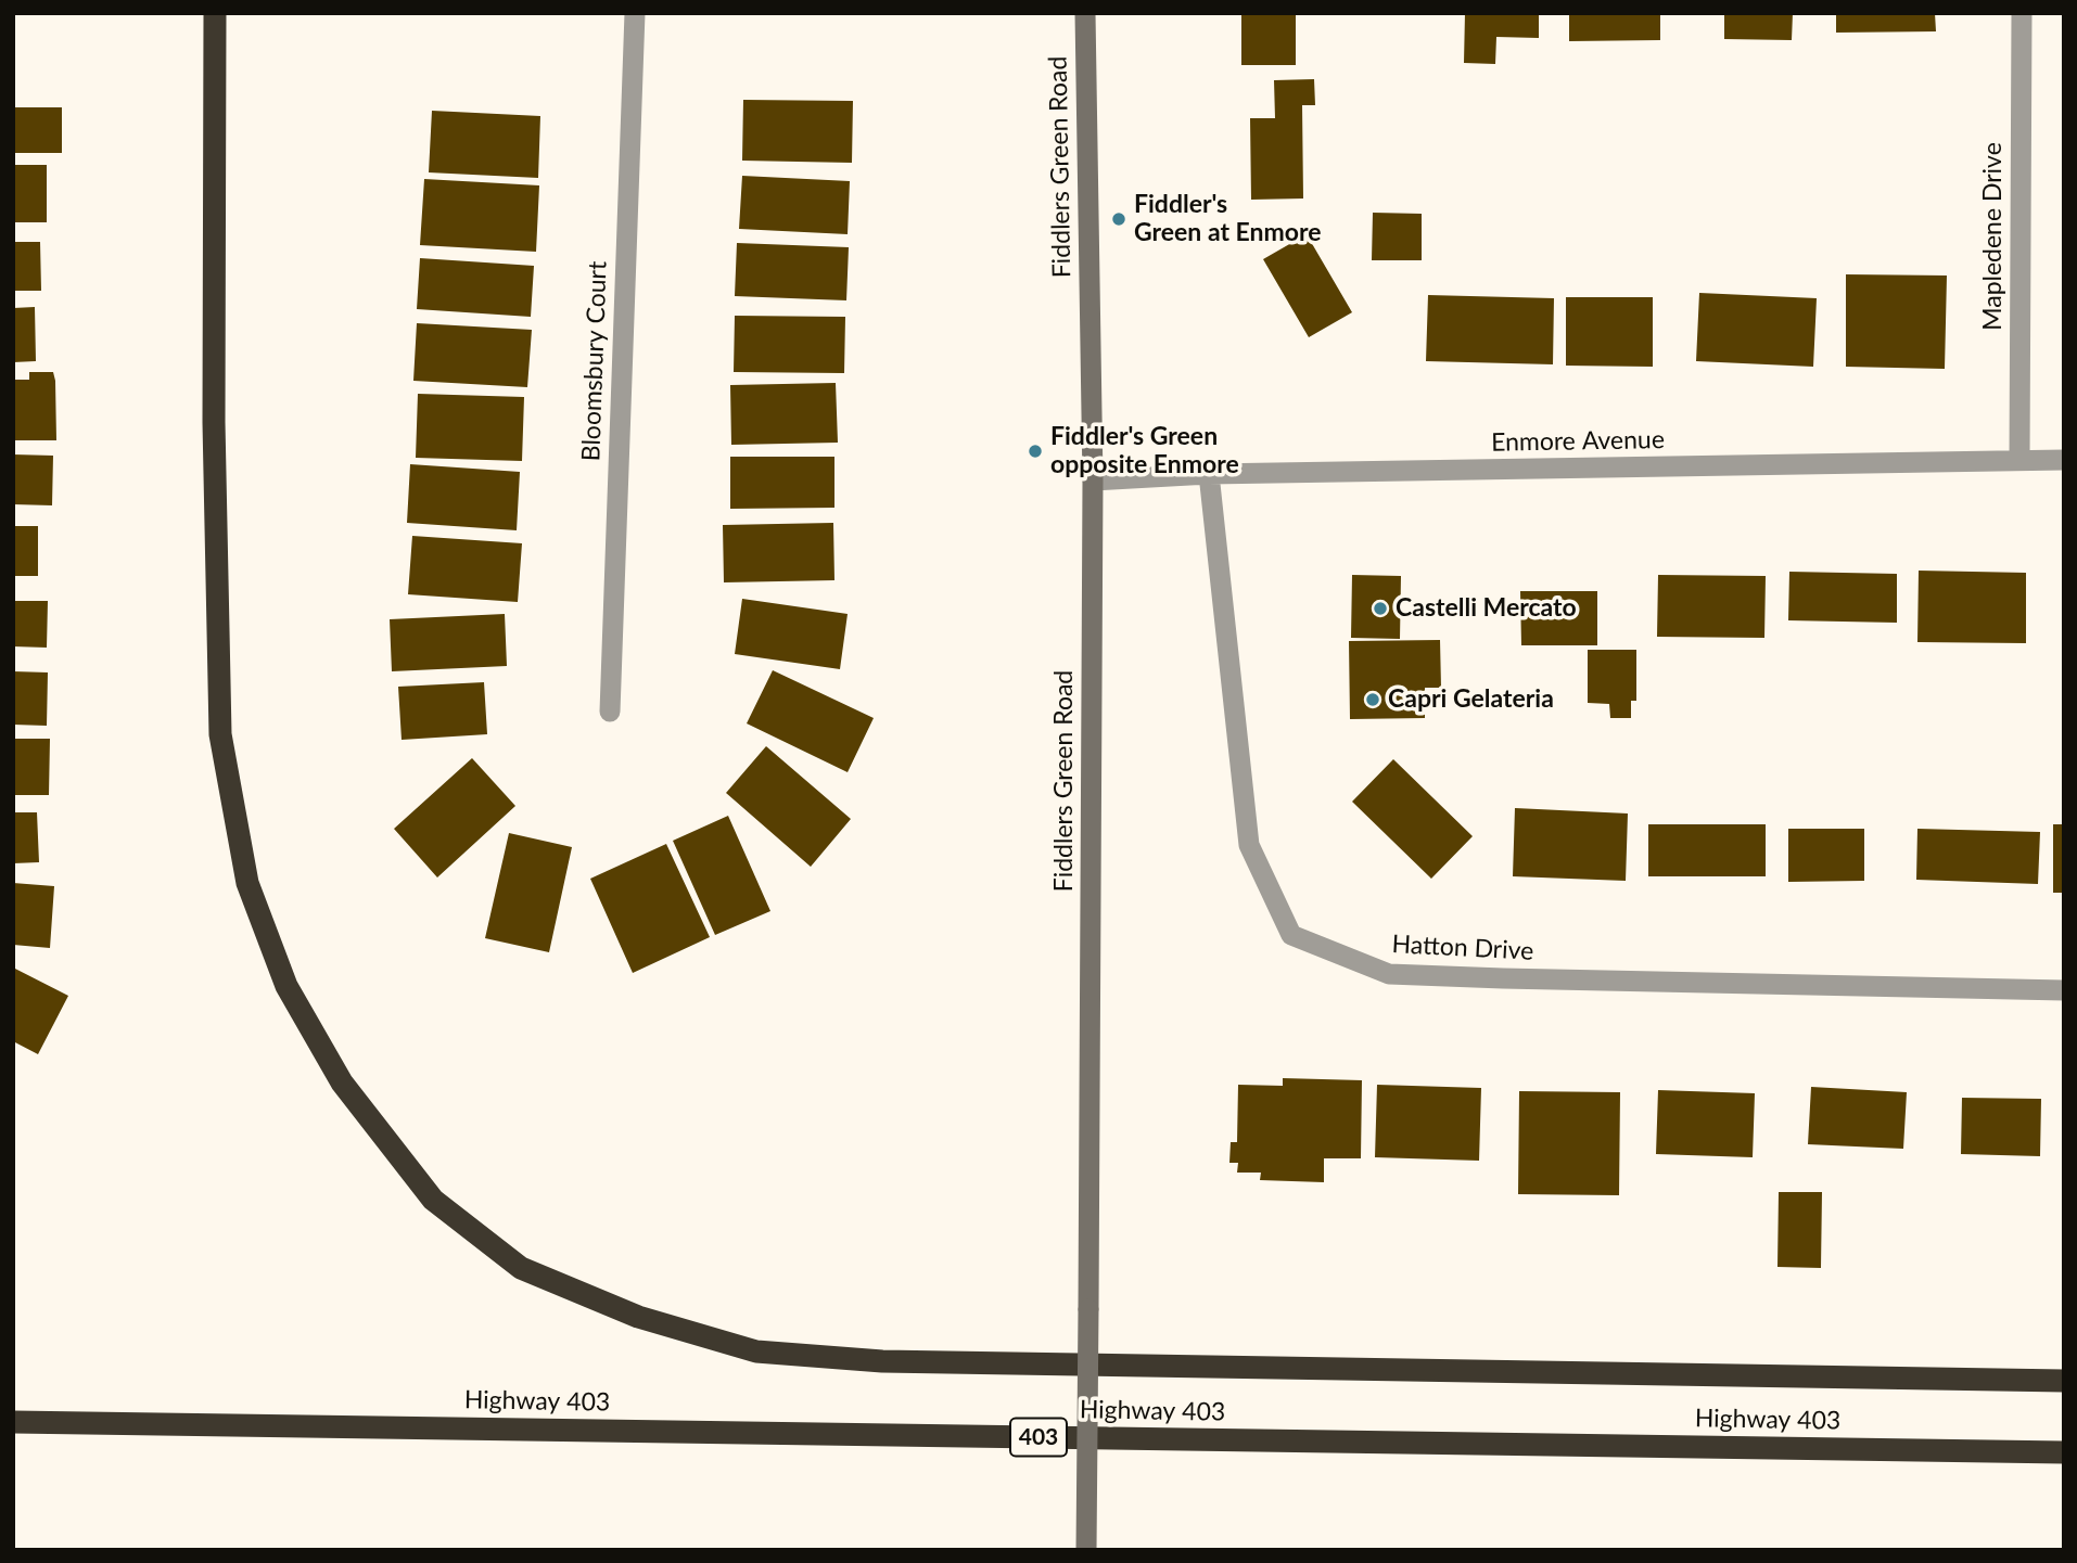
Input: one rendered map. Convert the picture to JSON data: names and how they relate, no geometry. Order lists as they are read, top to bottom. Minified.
{"streets":{"highway":["Highway 403","403"],"main road":["Fiddlers Green Road"],"street":["Mapledene Drive","Bloomsbury Court","Enmore Avenue","Hatton Drive"]},"crossings":[["Fiddlers Green Road","Enmore Avenue"],["Mapledene Drive","Enmore Avenue"],["Enmore Avenue","Hatton Drive"]],"places":["Fiddler's Green at Enmore","Fiddler's Green opposite Enmore","Castelli Mercato","Capri Gelateria"]}
